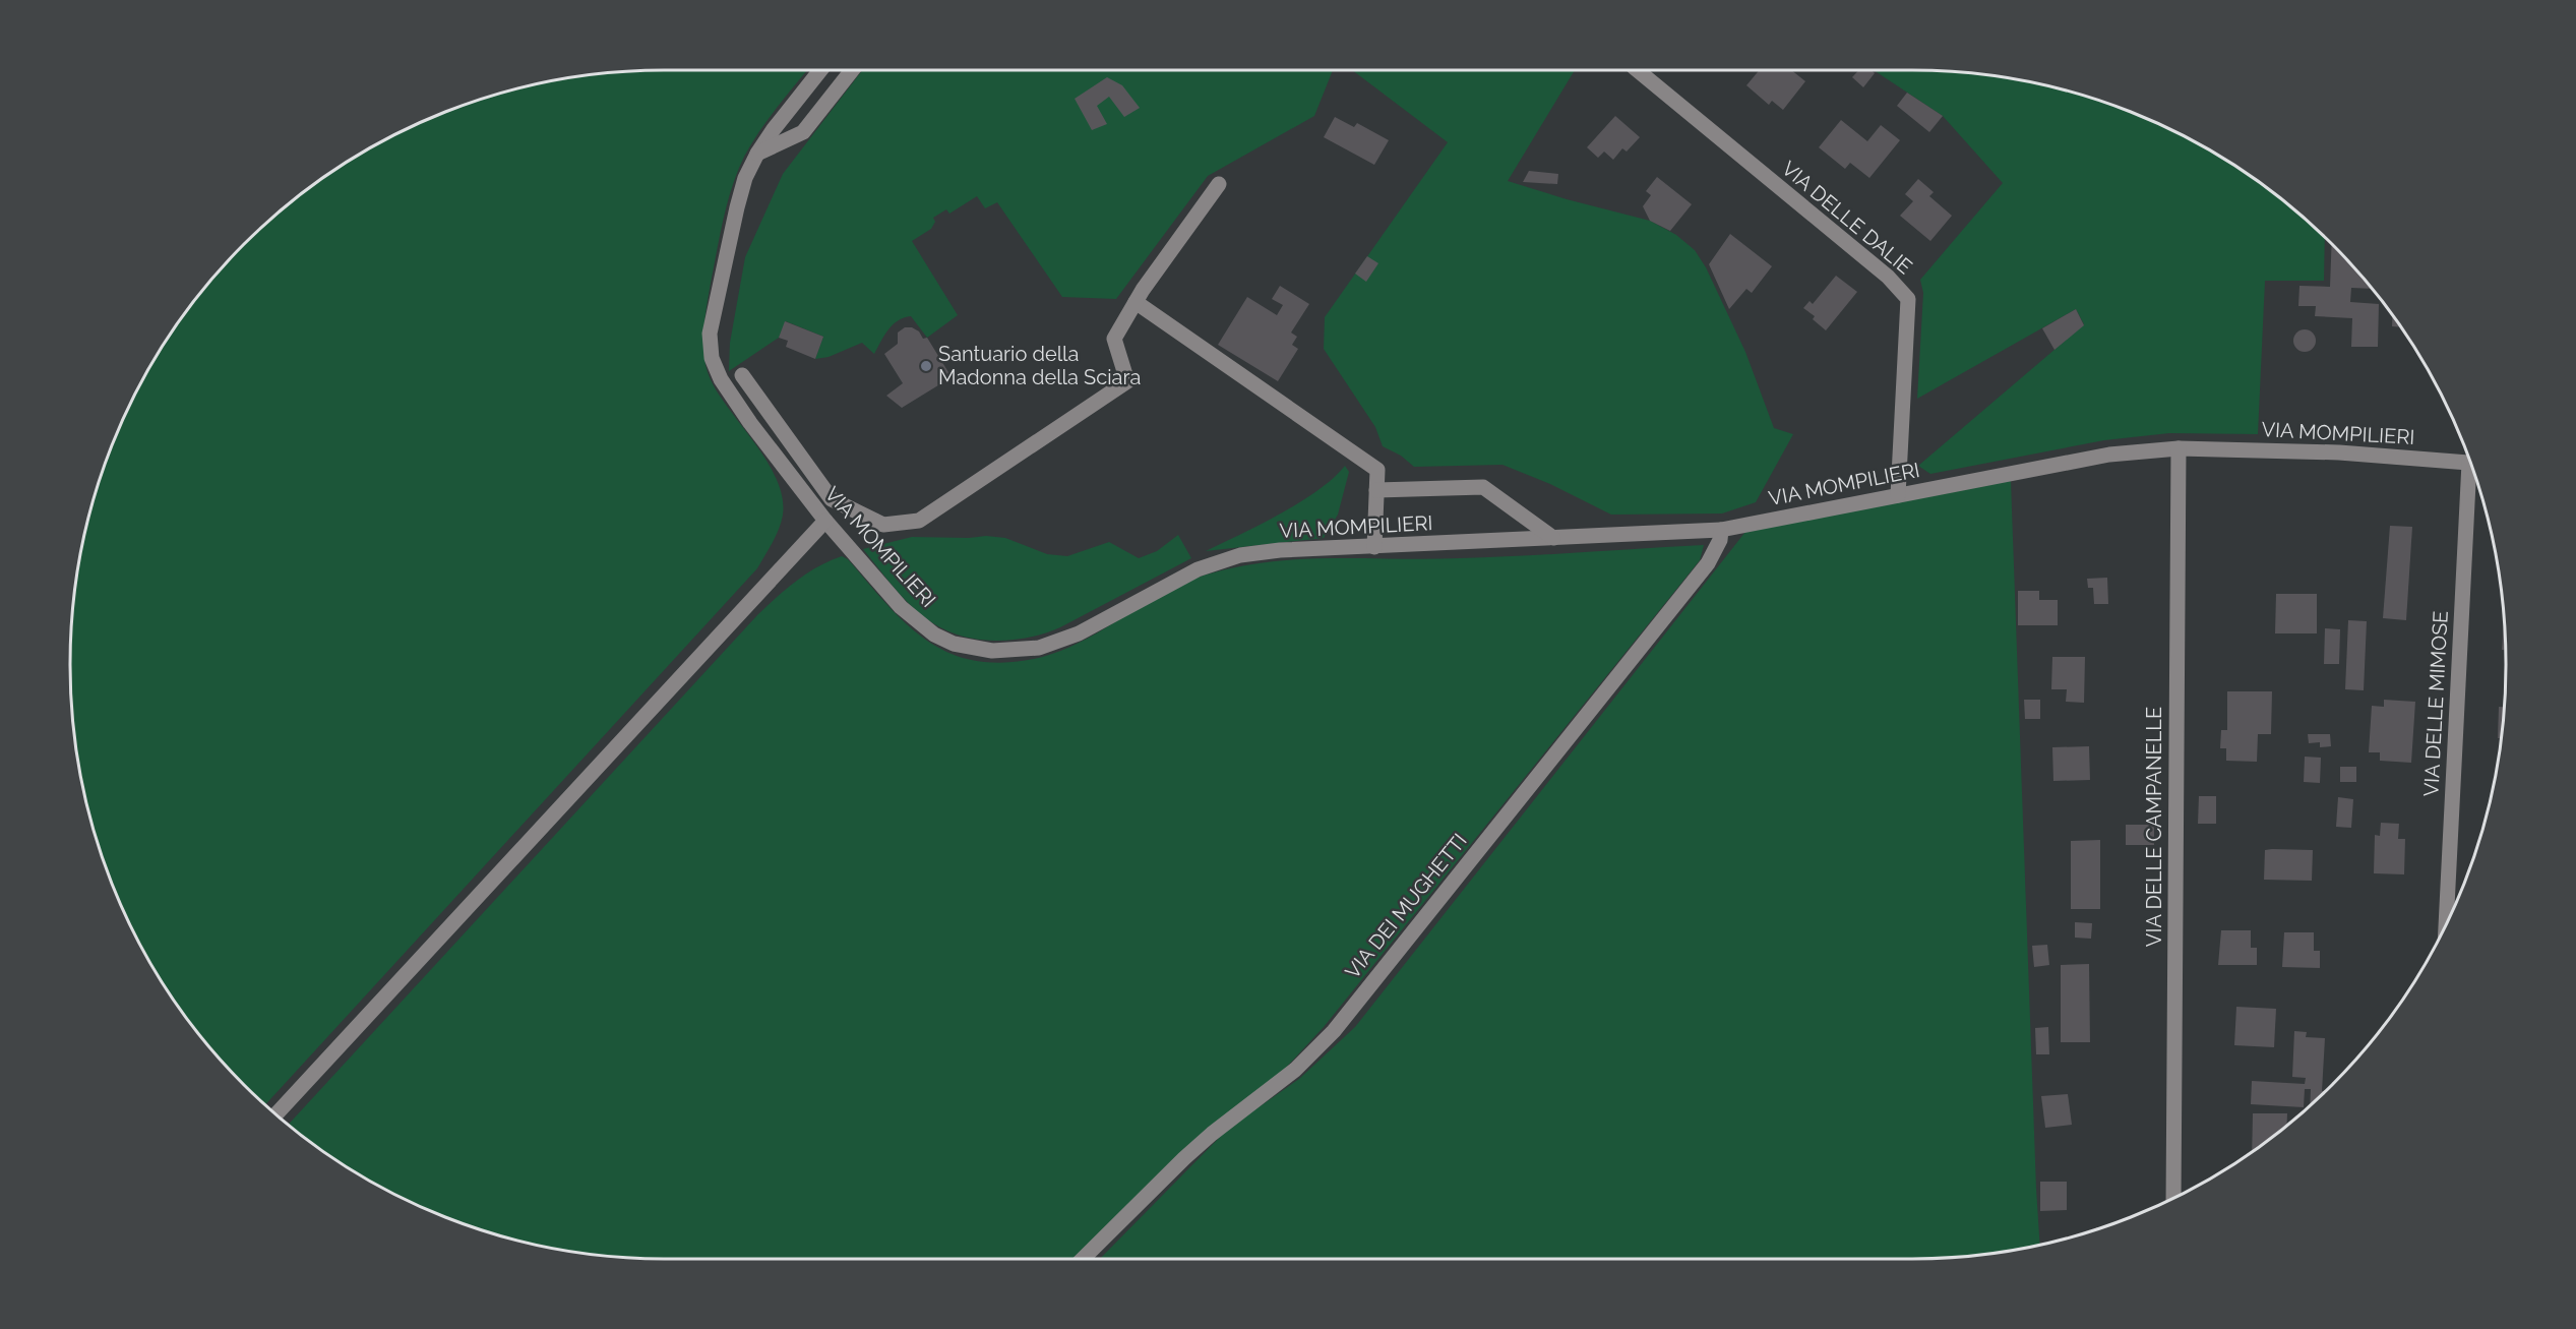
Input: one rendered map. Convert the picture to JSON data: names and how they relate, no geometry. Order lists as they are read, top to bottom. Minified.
{"streets":{"street":["VIA DELLE DALIE","VIA MOMPILIERI","VIA DELLE MIMOSE","VIA DELLE CAMPANELLE","VIA DEI MUGHETTI"]},"crossings":[["VIA DELLE DALIE","VIA MOMPILIERI"],["VIA MOMPILIERI","VIA DELLE CAMPANELLE"],["VIA MOMPILIERI","VIA DEI MUGHETTI"]],"places":["Santuario della Madonna della Sciara"]}
